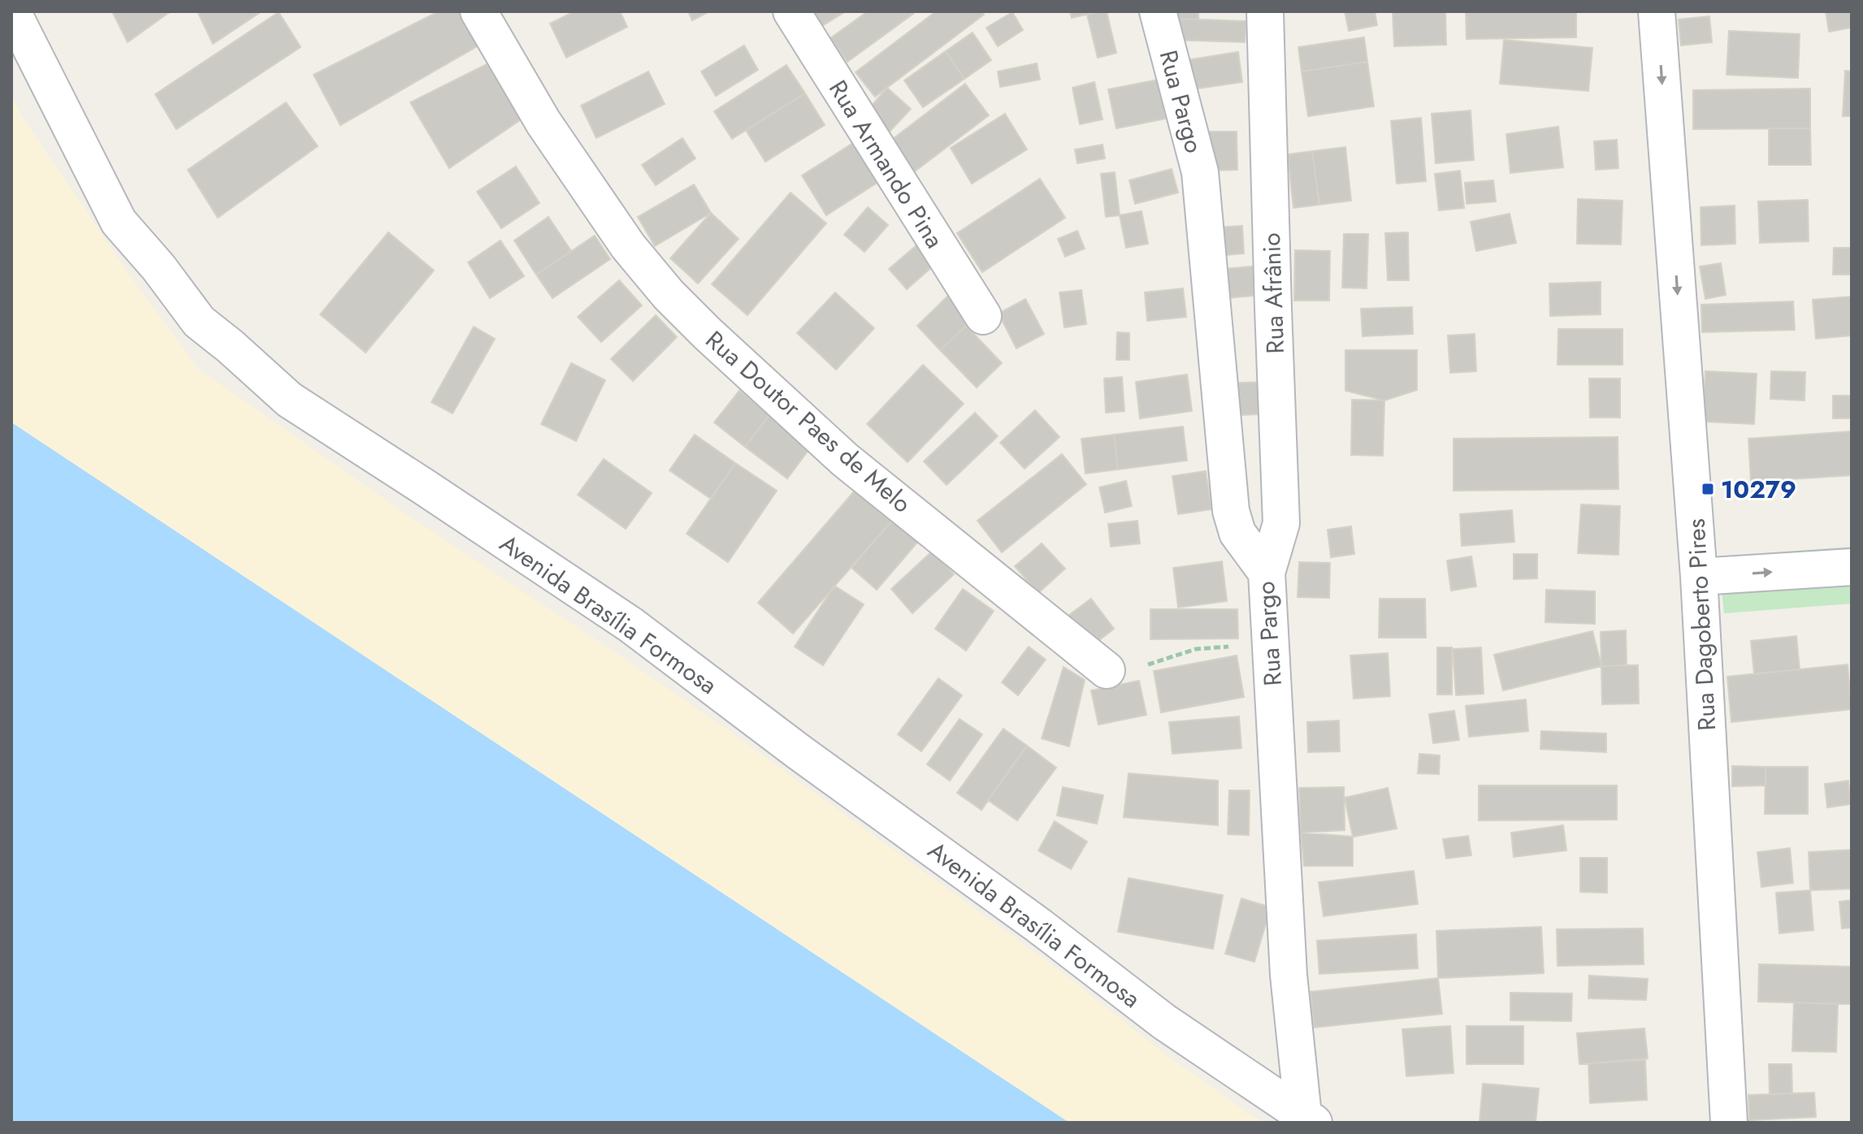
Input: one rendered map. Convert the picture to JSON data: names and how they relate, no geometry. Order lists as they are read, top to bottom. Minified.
{"streets":{"street":["Rua Pargo","Rua Armando Pina","Rua Afrânio","Rua Doutor Paes de Melo","Avenida Brasília Formosa","Rua Dagoberto Pires"]},"crossings":[["Rua Pargo","Rua Afrânio"],["Rua Pargo","Avenida Brasília Formosa"]],"one_way":["Rua Dagoberto Pires"],"places":{"transit":["10279"]}}
